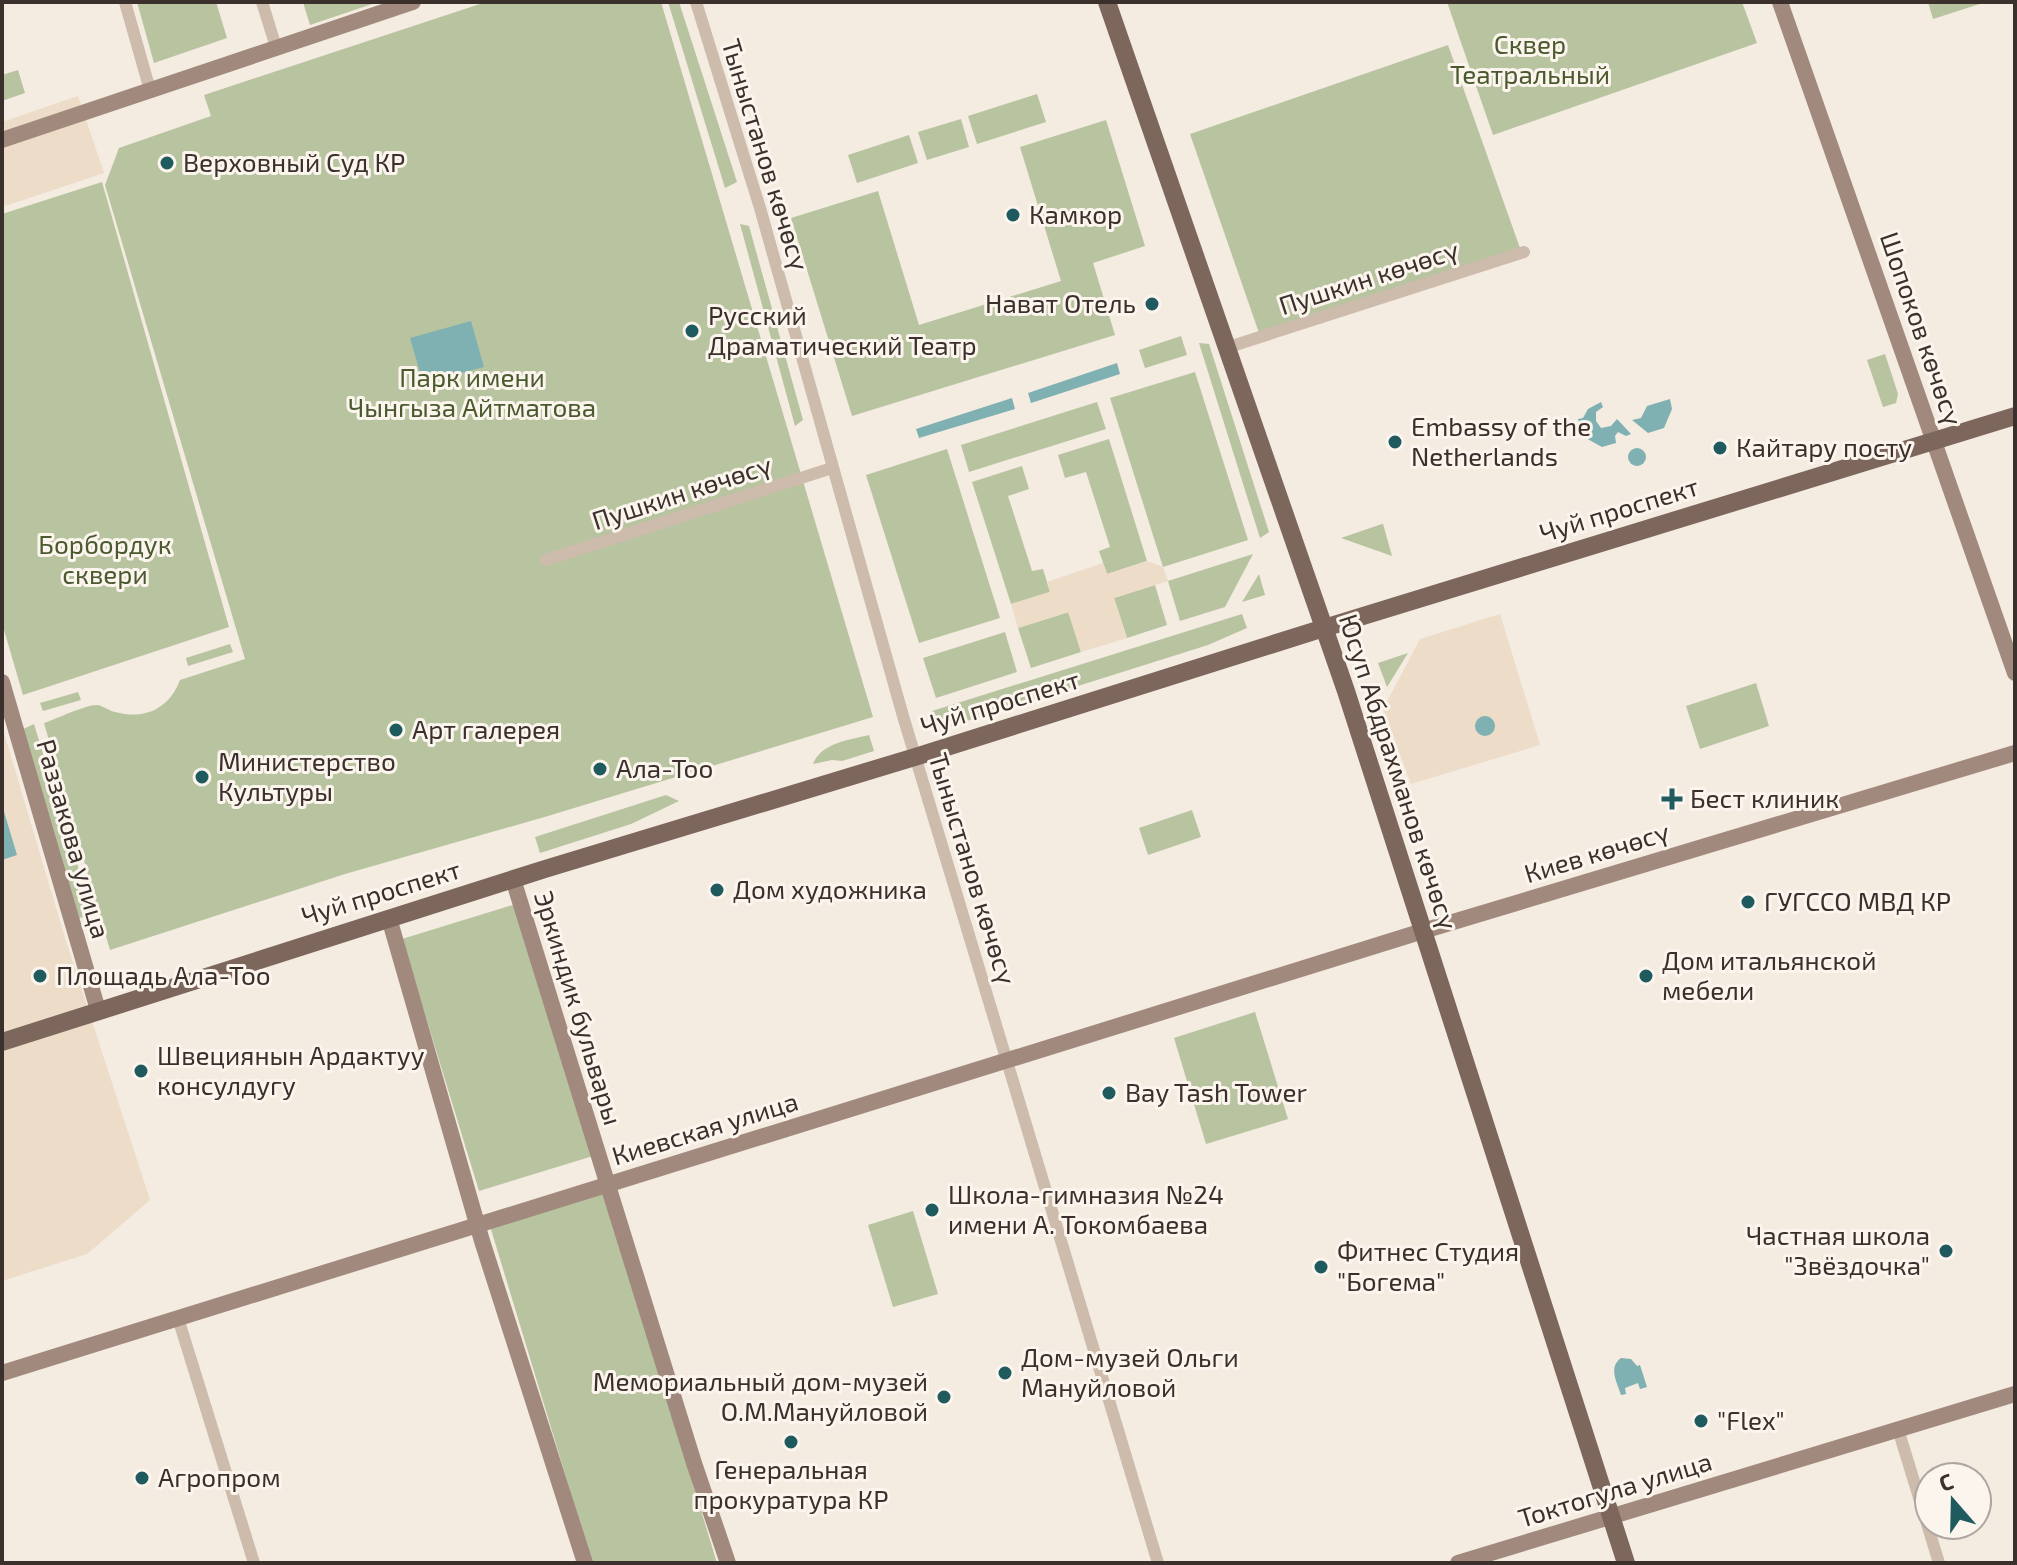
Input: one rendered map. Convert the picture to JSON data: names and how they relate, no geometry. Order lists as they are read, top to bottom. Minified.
{"streets":{"main road":["Чуй проспект","Юсуп Абдрахманов көчөсү"],"street":["Тыныстанов көчөсү","Пушкин көчөсү","Шопоков көчөсү","Раззакова улица","Киев көчөсү","Эркиндик бульвары","Киевская улица","Токтогула улица"]},"crossings":[["Тыныстанов көчөсү","Пушкин көчөсү"],["Тыныстанов көчөсү","Чуй проспект"],["Тыныстанов көчөсү","Киевская улица"],["Пушкин көчөсү","Юсуп Абдрахманов көчөсү"],["Шопоков көчөсү","Чуй проспект"],["Чуй проспект","Юсуп Абдрахманов көчөсү"],["Чуй проспект","Раззакова улица"],["Чуй проспект","Эркиндик бульвары"],["Юсуп Абдрахманов көчөсү","Киев көчөсү"],["Юсуп Абдрахманов көчөсү","Киевская улица"],["Юсуп Абдрахманов көчөсү","Токтогула улица"],["Киев көчөсү","Киевская улица"],["Эркиндик бульвары","Киевская улица"]],"parks":["Сквер Театральный","Парк имени Чынгыза Айтматова","Борбордук сквери"],"places":{"other":["Верховный Суд КР","Камкор","Нават Отель","Русский Драматический Театр","Embassy of the Netherlands","Кайтару посту","Арт галерея","Ала-Тоо","Министерство Культуры","Дом художника","ГУГССО МВД КР","Площадь Ала-Тоо","Дом итальянской мебели","Швециянын Ардактуу консулдугу","Bay Tash Tower","Школа-гимназия №24 имени А. Токомбаева","Частная школа \"Звёздочка\"","Фитнес Студия \"Богема\"","Дом-музей Ольги Мануйловой","Мемориальный дом-музей О.М.Мануйловой","\"Flex\"","Генеральная прокуратура КР","Агропром"],"health":["Бест клиник"]},"north":"top"}
